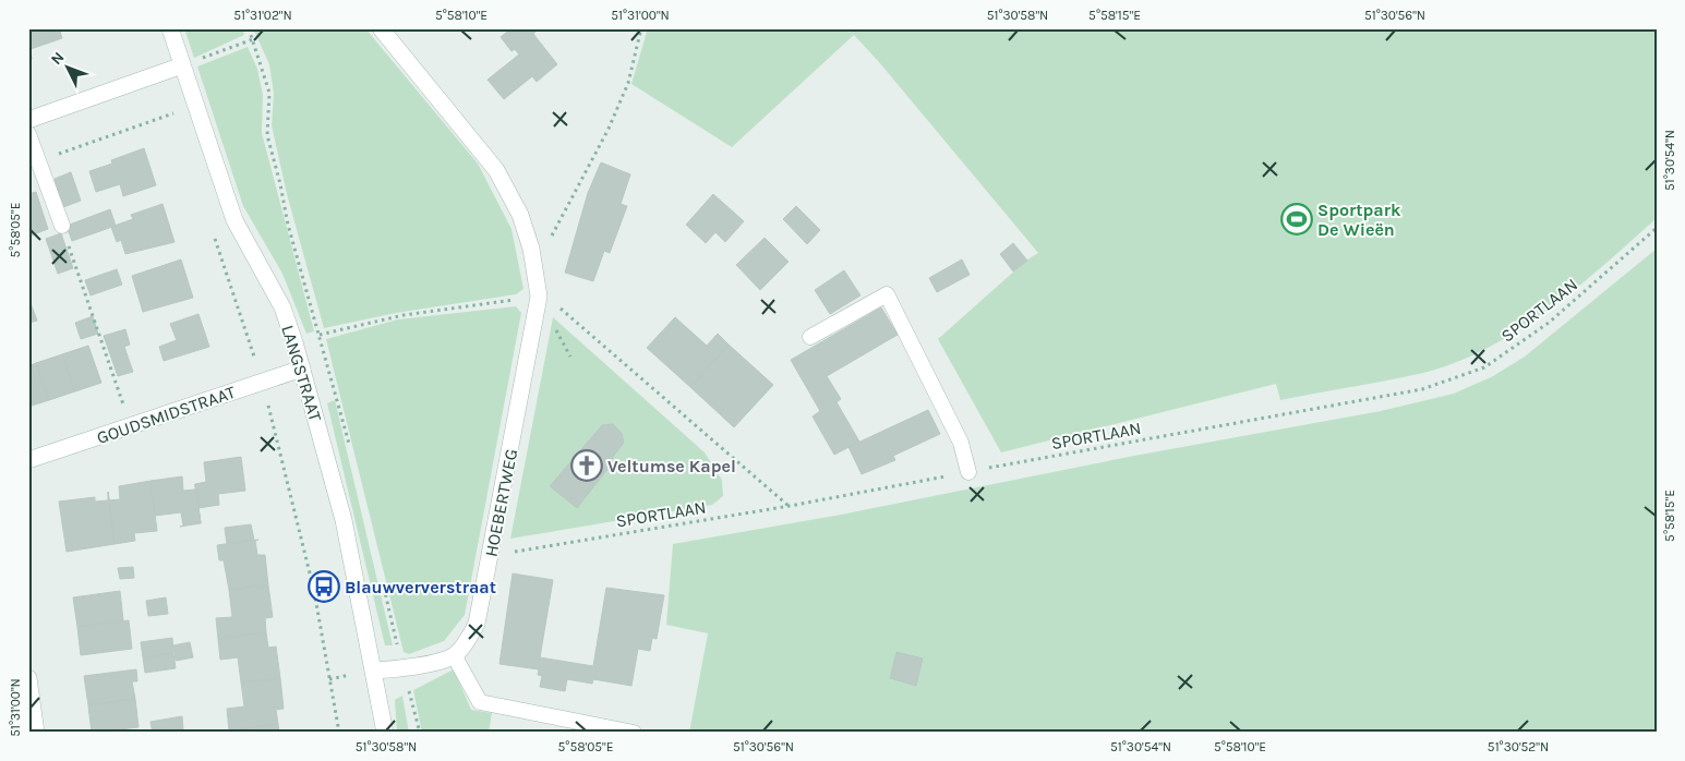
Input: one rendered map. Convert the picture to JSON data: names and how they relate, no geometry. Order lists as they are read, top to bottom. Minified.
{"streets":{"street":["LANGSTRAAT","GOUDSMIDSTRAAT","HOEBERTWEG"],"path":["SPORTLAAN"]},"crossings":[["SPORTLAAN","HOEBERTWEG"],["LANGSTRAAT","GOUDSMIDSTRAAT"]],"places":{"sports":["Sportpark De Wieën"],"church":["Veltumse Kapel"],"bus stop":["Blauwververstraat"]},"north":"top left","coordinates":["51°31'02\"N","5°58'10\"E","51°31'00\"N","51°30'58\"N","5°58'15\"E","51°30'56\"N","51°30'54\"N","5°58'05\"E","51°30'52\"N"]}
